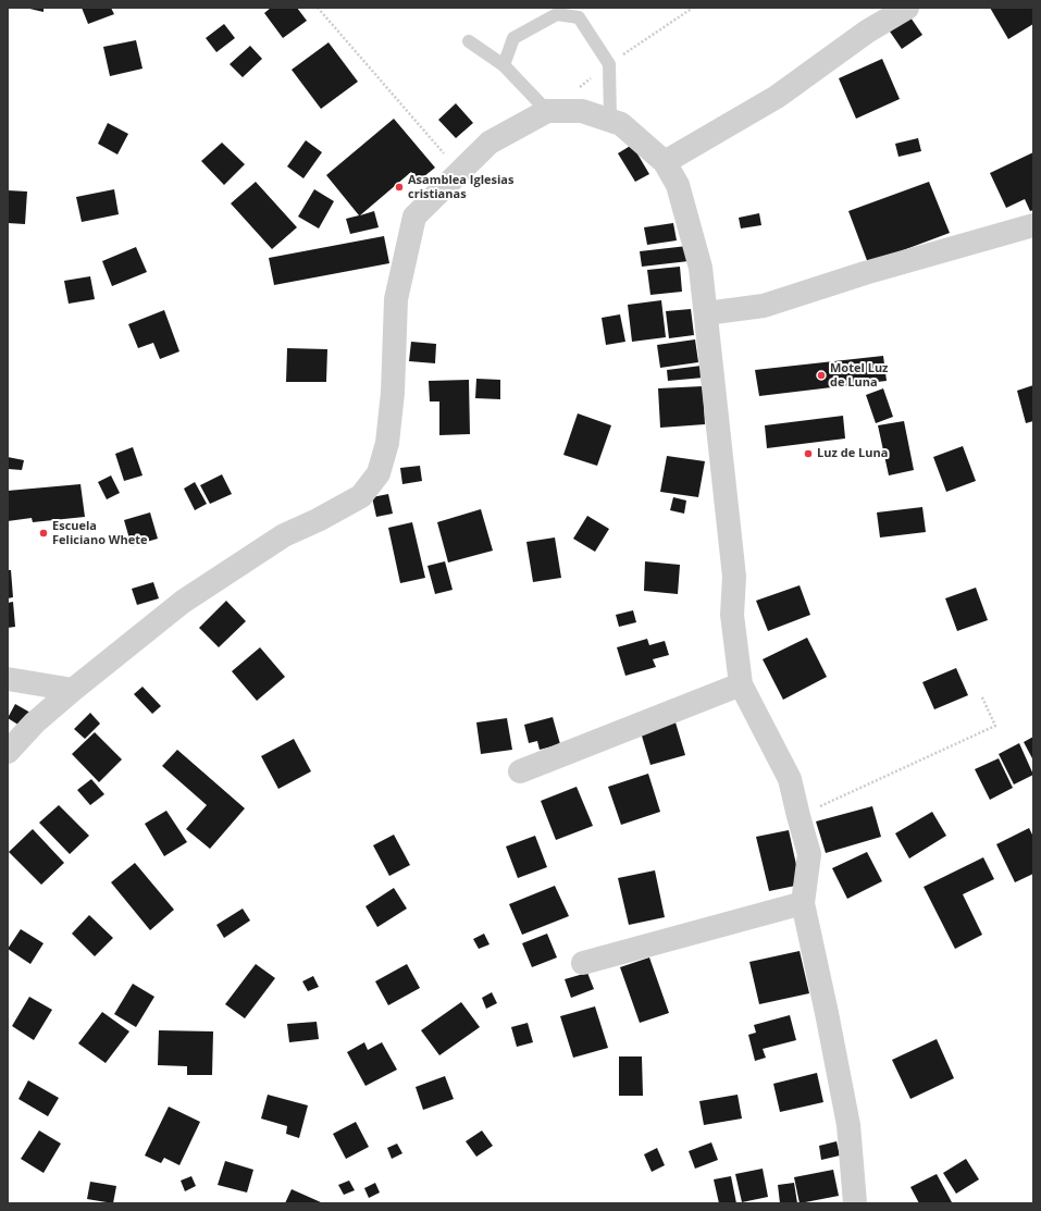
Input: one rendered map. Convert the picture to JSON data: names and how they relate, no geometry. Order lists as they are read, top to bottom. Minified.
{"places":["Asamblea Iglesias cristianas","Motel Luz de Luna","Luz de Luna","Escuela Feliciano Whete"]}
